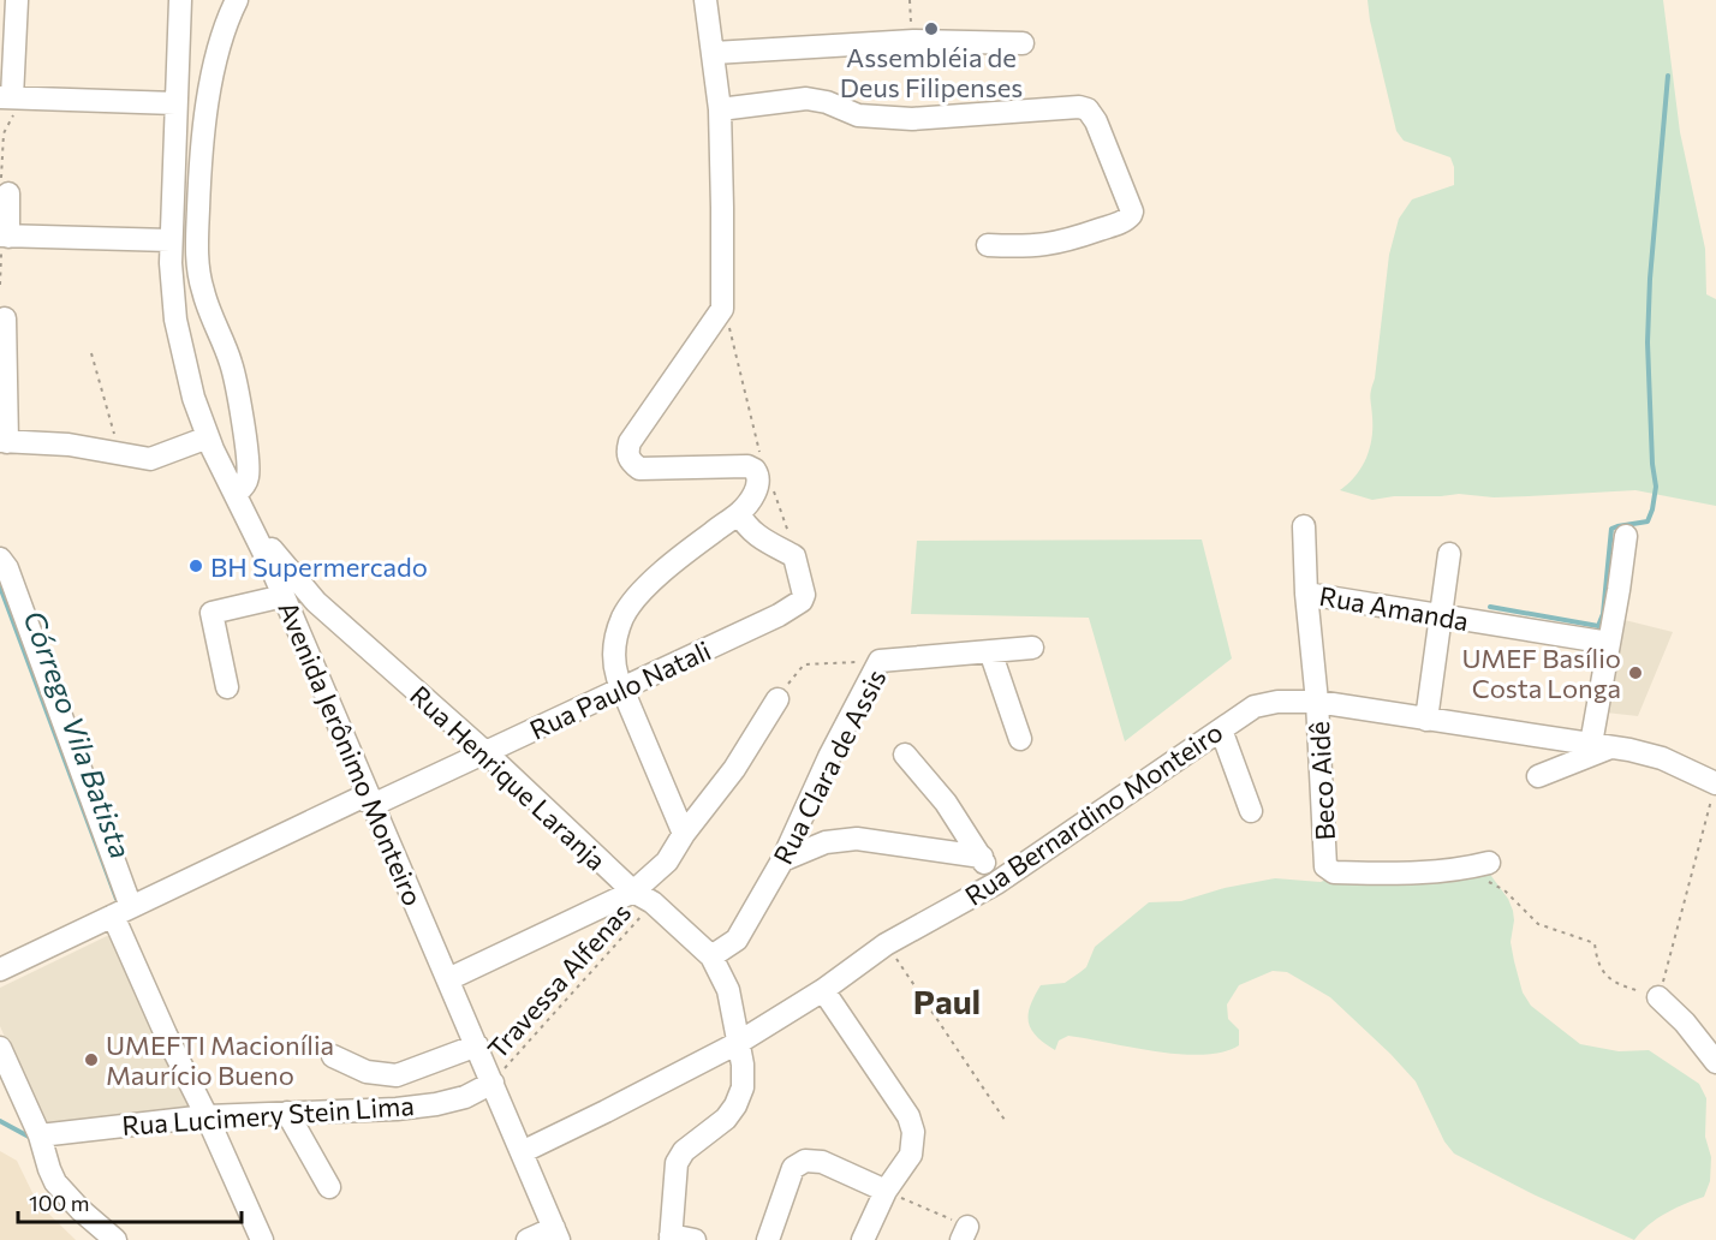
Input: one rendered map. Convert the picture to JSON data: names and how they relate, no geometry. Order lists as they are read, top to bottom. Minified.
{"streets":{"street":["Rua Amanda","Rua Paulo Natali","Avenida Jerônimo Monteiro","Rua Clara de Assis","Rua Henrique Laranja","Beco Aidê","Rua Bernardino Monteiro","Rua Lucimery Stein Lima"],"path":["Travessa Alfenas"]},"crossings":[["Rua Paulo Natali","Avenida Jerônimo Monteiro"],["Rua Paulo Natali","Rua Henrique Laranja"],["Avenida Jerônimo Monteiro","Rua Henrique Laranja"],["Avenida Jerônimo Monteiro","Rua Bernardino Monteiro"],["Avenida Jerônimo Monteiro","Travessa Alfenas"],["Avenida Jerônimo Monteiro","Rua Lucimery Stein Lima"],["Rua Clara de Assis","Rua Henrique Laranja"],["Rua Henrique Laranja","Rua Bernardino Monteiro"],["Rua Henrique Laranja","Travessa Alfenas"],["Beco Aidê","Rua Bernardino Monteiro"],["Travessa Alfenas","Rua Lucimery Stein Lima"]],"districts":["Paul"],"water":["Córrego Vila Batista"],"places":["Assembléia de Deus Filipenses","BH Supermercado","UMEF Basílio Costa Longa","UMEFTI Macionília Maurício Bueno"],"scale_bar":"100 m"}
